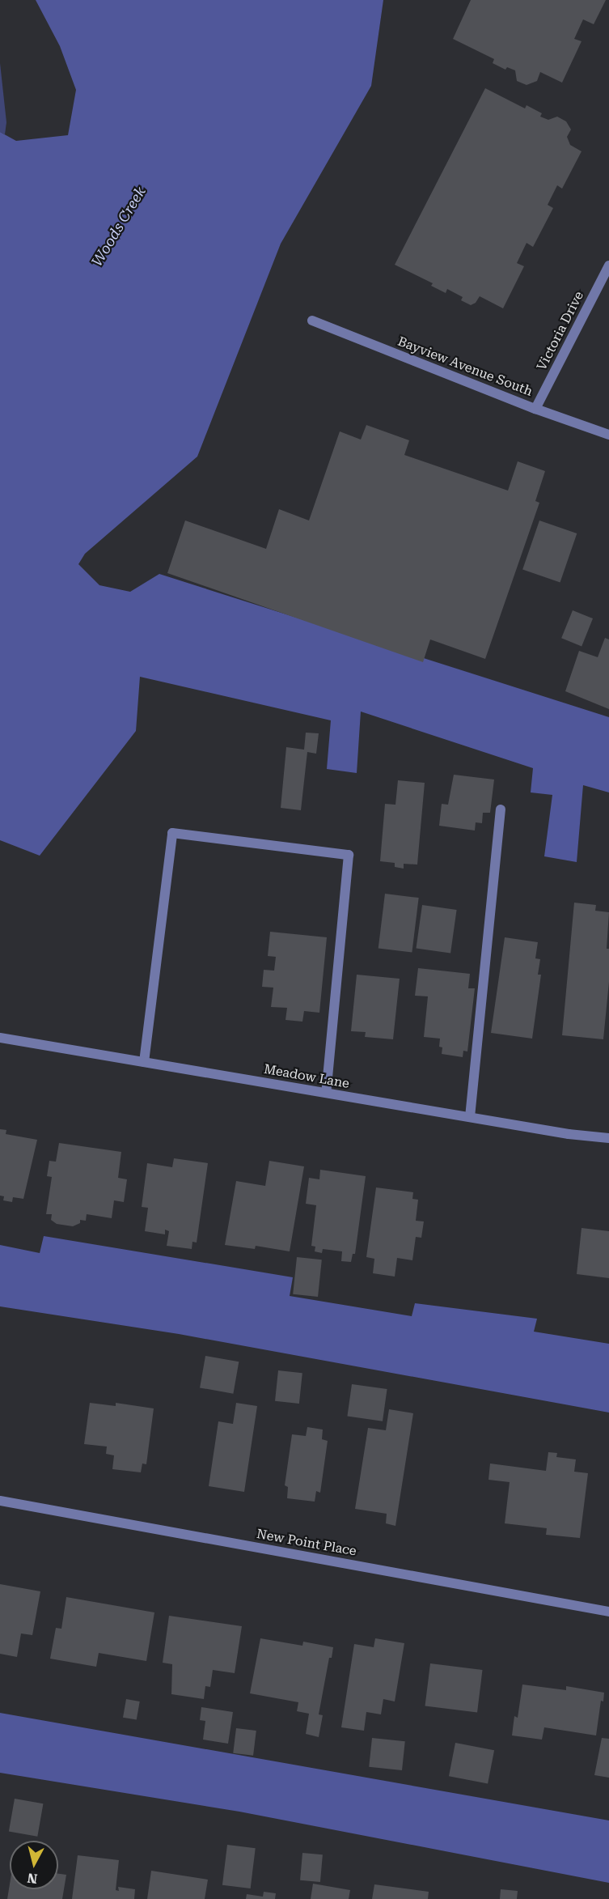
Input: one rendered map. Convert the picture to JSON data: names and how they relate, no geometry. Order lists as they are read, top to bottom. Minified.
{"streets":{"street":["Victoria Drive","Bayview Avenue South","Meadow Lane","New Point Place"]},"crossings":[["Victoria Drive","Bayview Avenue South"]],"water":["Woods Creek"],"north":"bottom"}
